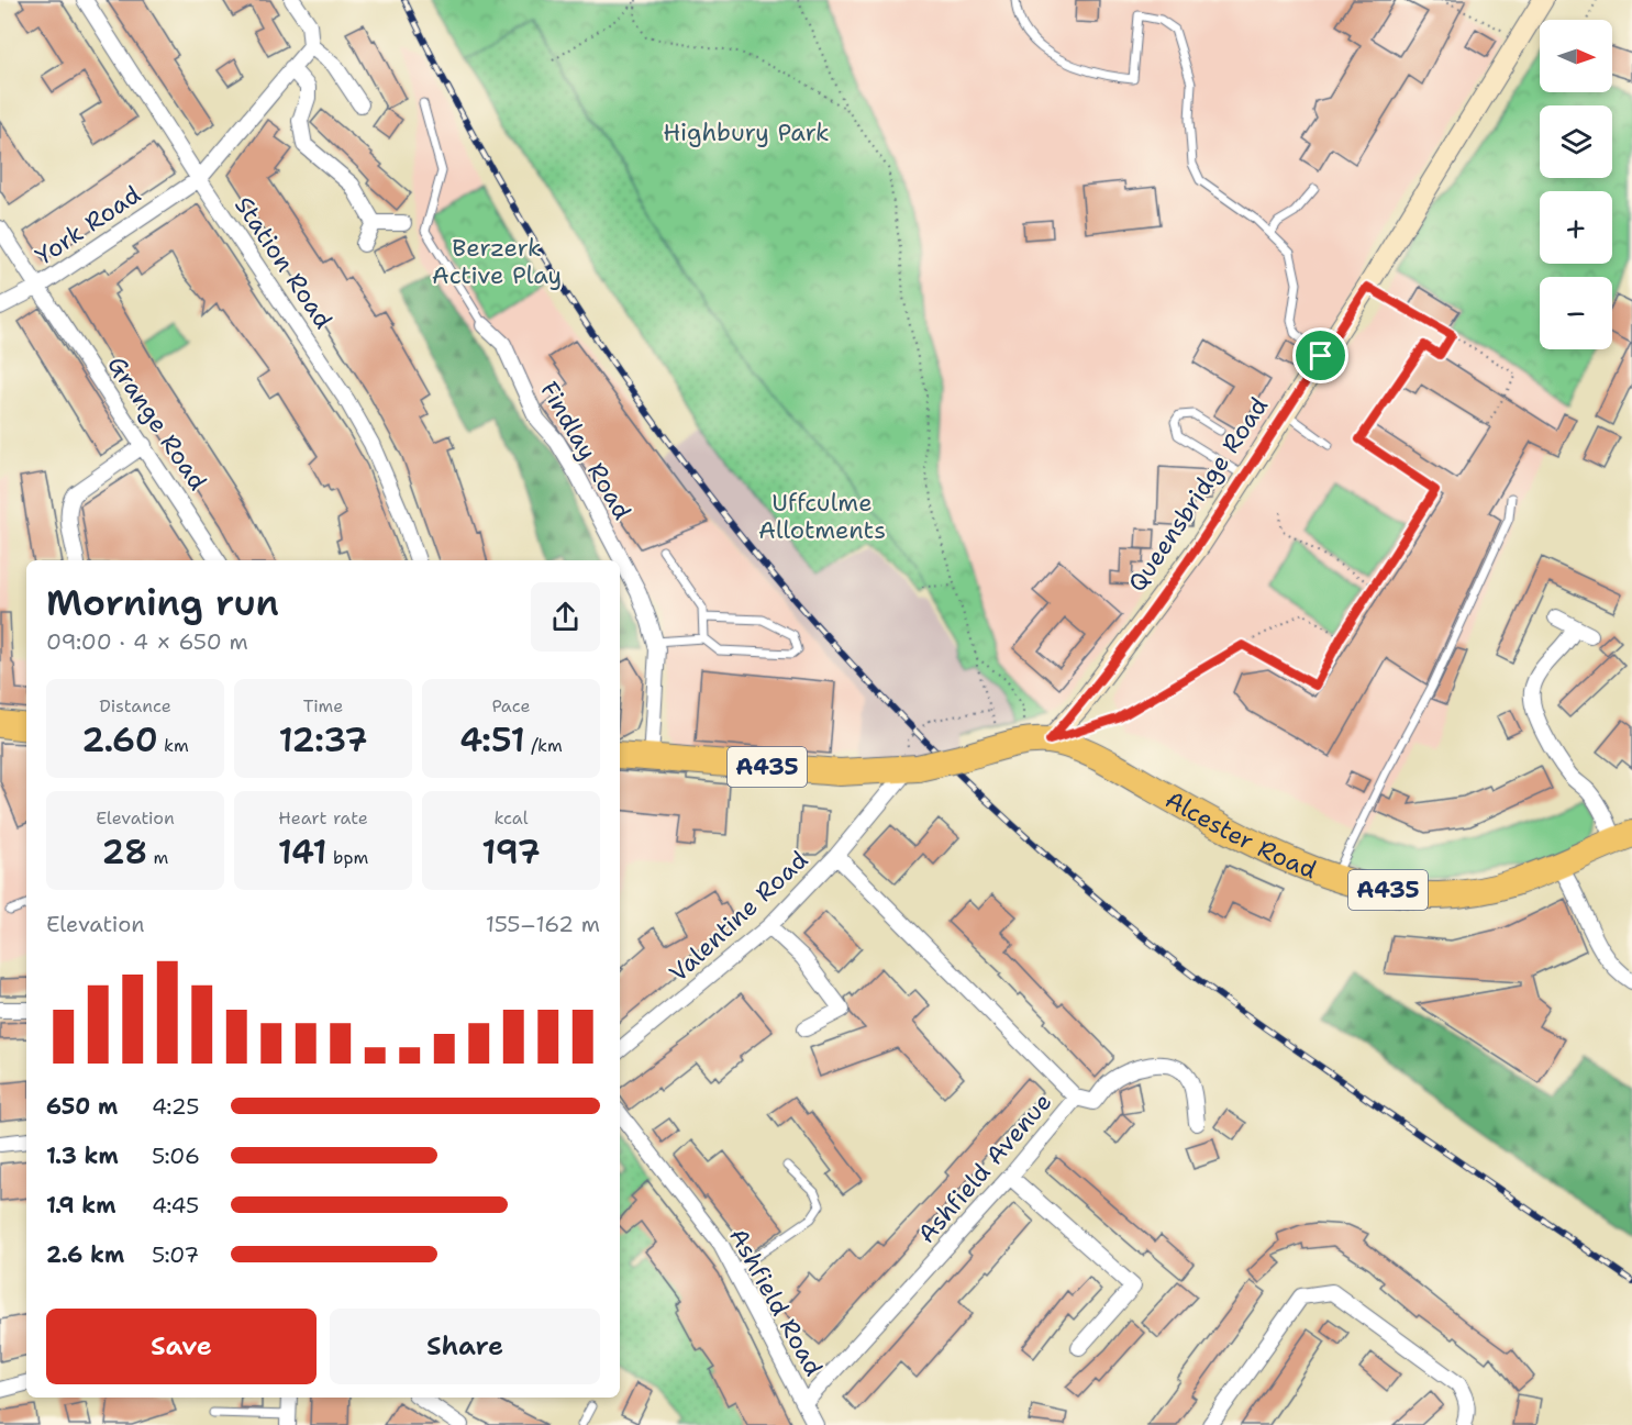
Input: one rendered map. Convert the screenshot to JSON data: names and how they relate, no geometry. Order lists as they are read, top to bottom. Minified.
{"streets":{"highway":["A435","Alcester Road"],"street":["York Road","Station Road","Grange Road","Findlay Road","Queensbridge Road","Valentine Road","Ashfield Avenue","Ashfield Road"]},"crossings":[["York Road","Station Road"],["York Road","Grange Road"],["Findlay Road","A435"],["Queensbridge Road","A435"],["Queensbridge Road","Alcester Road"],["A435","Alcester Road"],["A435","Valentine Road"],["Valentine Road","Ashfield Avenue"],["Ashfield Avenue","Ashfield Road"]],"parks":["Highbury Park","Berzerk Active Play","Uffculme Allotments"],"north":"right","page":{"map_buttons":["+","−"],"heading":["Morning run","09:00 · 4 × 650 m"],"stats":[["Distance","2.60 km"],["Time","12:37"],["Pace","4:51 /km"],["Elevation","28 m"],["Heart rate","141 bpm"],["kcal","197"]],"chart":["Elevation","155–162 m"],"list":[{"name":"650 m","note":"4:25"},{"name":"1.3 km","note":"5:06"},{"name":"1.9 km","note":"4:45"},{"name":"2.6 km","note":"5:07"}],"buttons":["Save","Share"]}}
